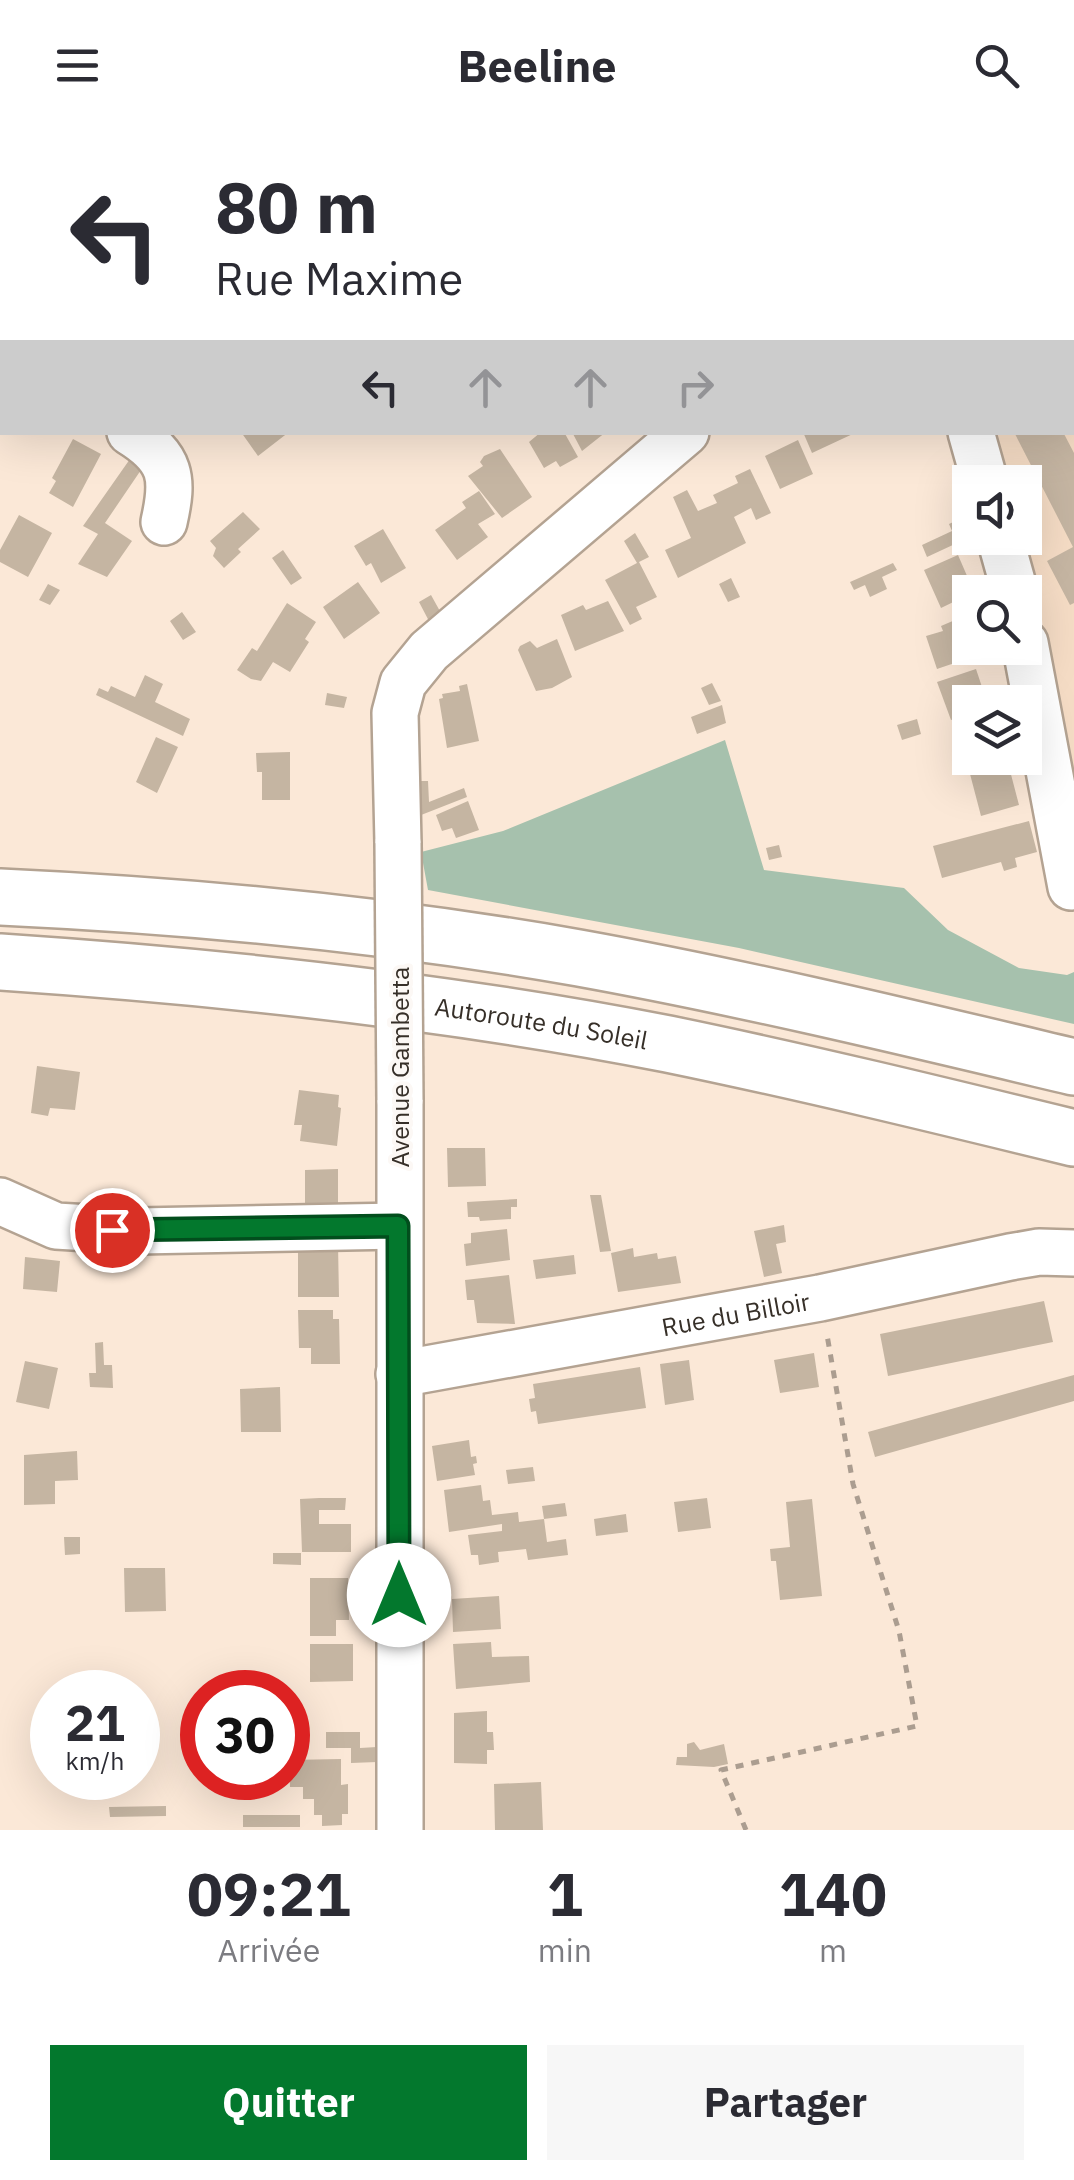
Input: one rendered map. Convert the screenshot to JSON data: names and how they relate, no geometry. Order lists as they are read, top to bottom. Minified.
{"streets":{"highway":["Autoroute du Soleil"],"street":["Avenue Gambetta","Rue du Billoir"]},"crossings":[["Avenue Gambetta","Rue du Billoir"]],"page":{"header":"Beeline","turn":["80 m","Rue Maxime"],"speed":"21 km/h","limit":"30","eta":["09:21","Arrivée","1","min","140","m"],"buttons":["Quitter","Partager"]}}
